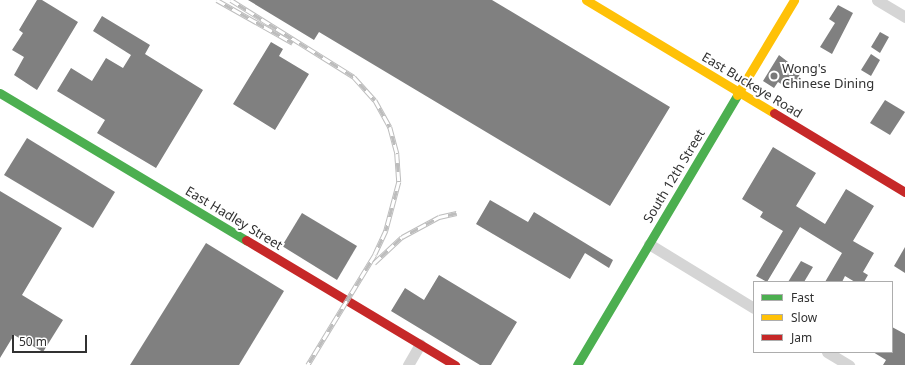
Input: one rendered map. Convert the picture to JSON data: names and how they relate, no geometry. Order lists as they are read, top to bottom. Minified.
{"streets":{"street":["East Buckeye Road","South 12th Street","East Hadley Street"]},"crossings":[["East Buckeye Road","South 12th Street"]],"places":["Wong's Chinese Dining"],"legend":["Fast","Slow","Jam"],"scale_bar":"50 m"}
